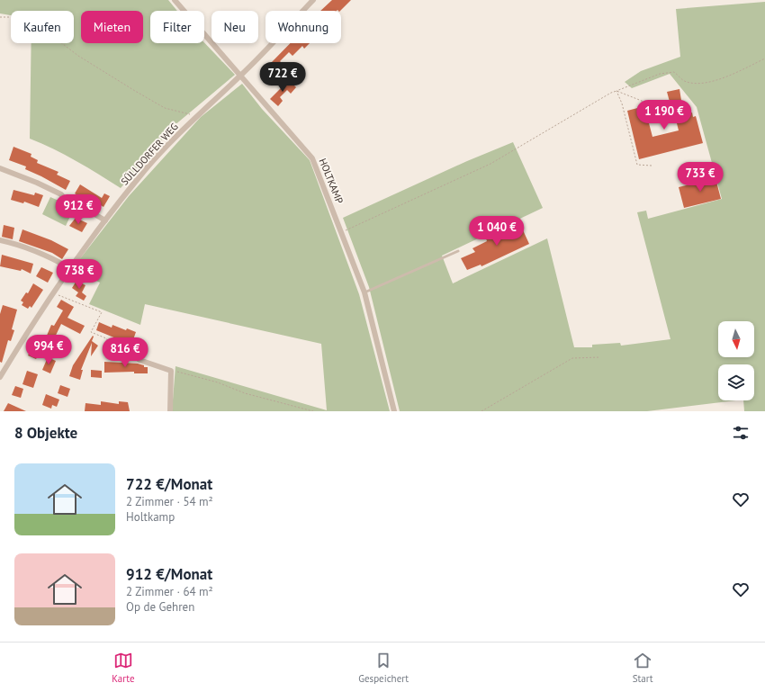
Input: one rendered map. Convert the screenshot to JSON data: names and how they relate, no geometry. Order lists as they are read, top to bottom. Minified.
{"streets":{"street":["SÜLLDORFER WEG","HOLTKAMP"]},"crossings":[["SÜLLDORFER WEG","HOLTKAMP"]],"north":"bottom","page":{"chip":["Kaufen","Mieten","Filter","Neu","Wohnung"],"price":["722 €","1 190 €","733 €","912 €","1 040 €","738 €","994 €","816 €"],"heading":"8 Objekte","list":[{"name":"722 €/Monat","note":"2 Zimmer · 54 m² · Holtkamp"},{"name":"912 €/Monat","note":"2 Zimmer · 64 m² · Op de Gehren"}],"tabs":["Karte","Gespeichert","Start"]}}
